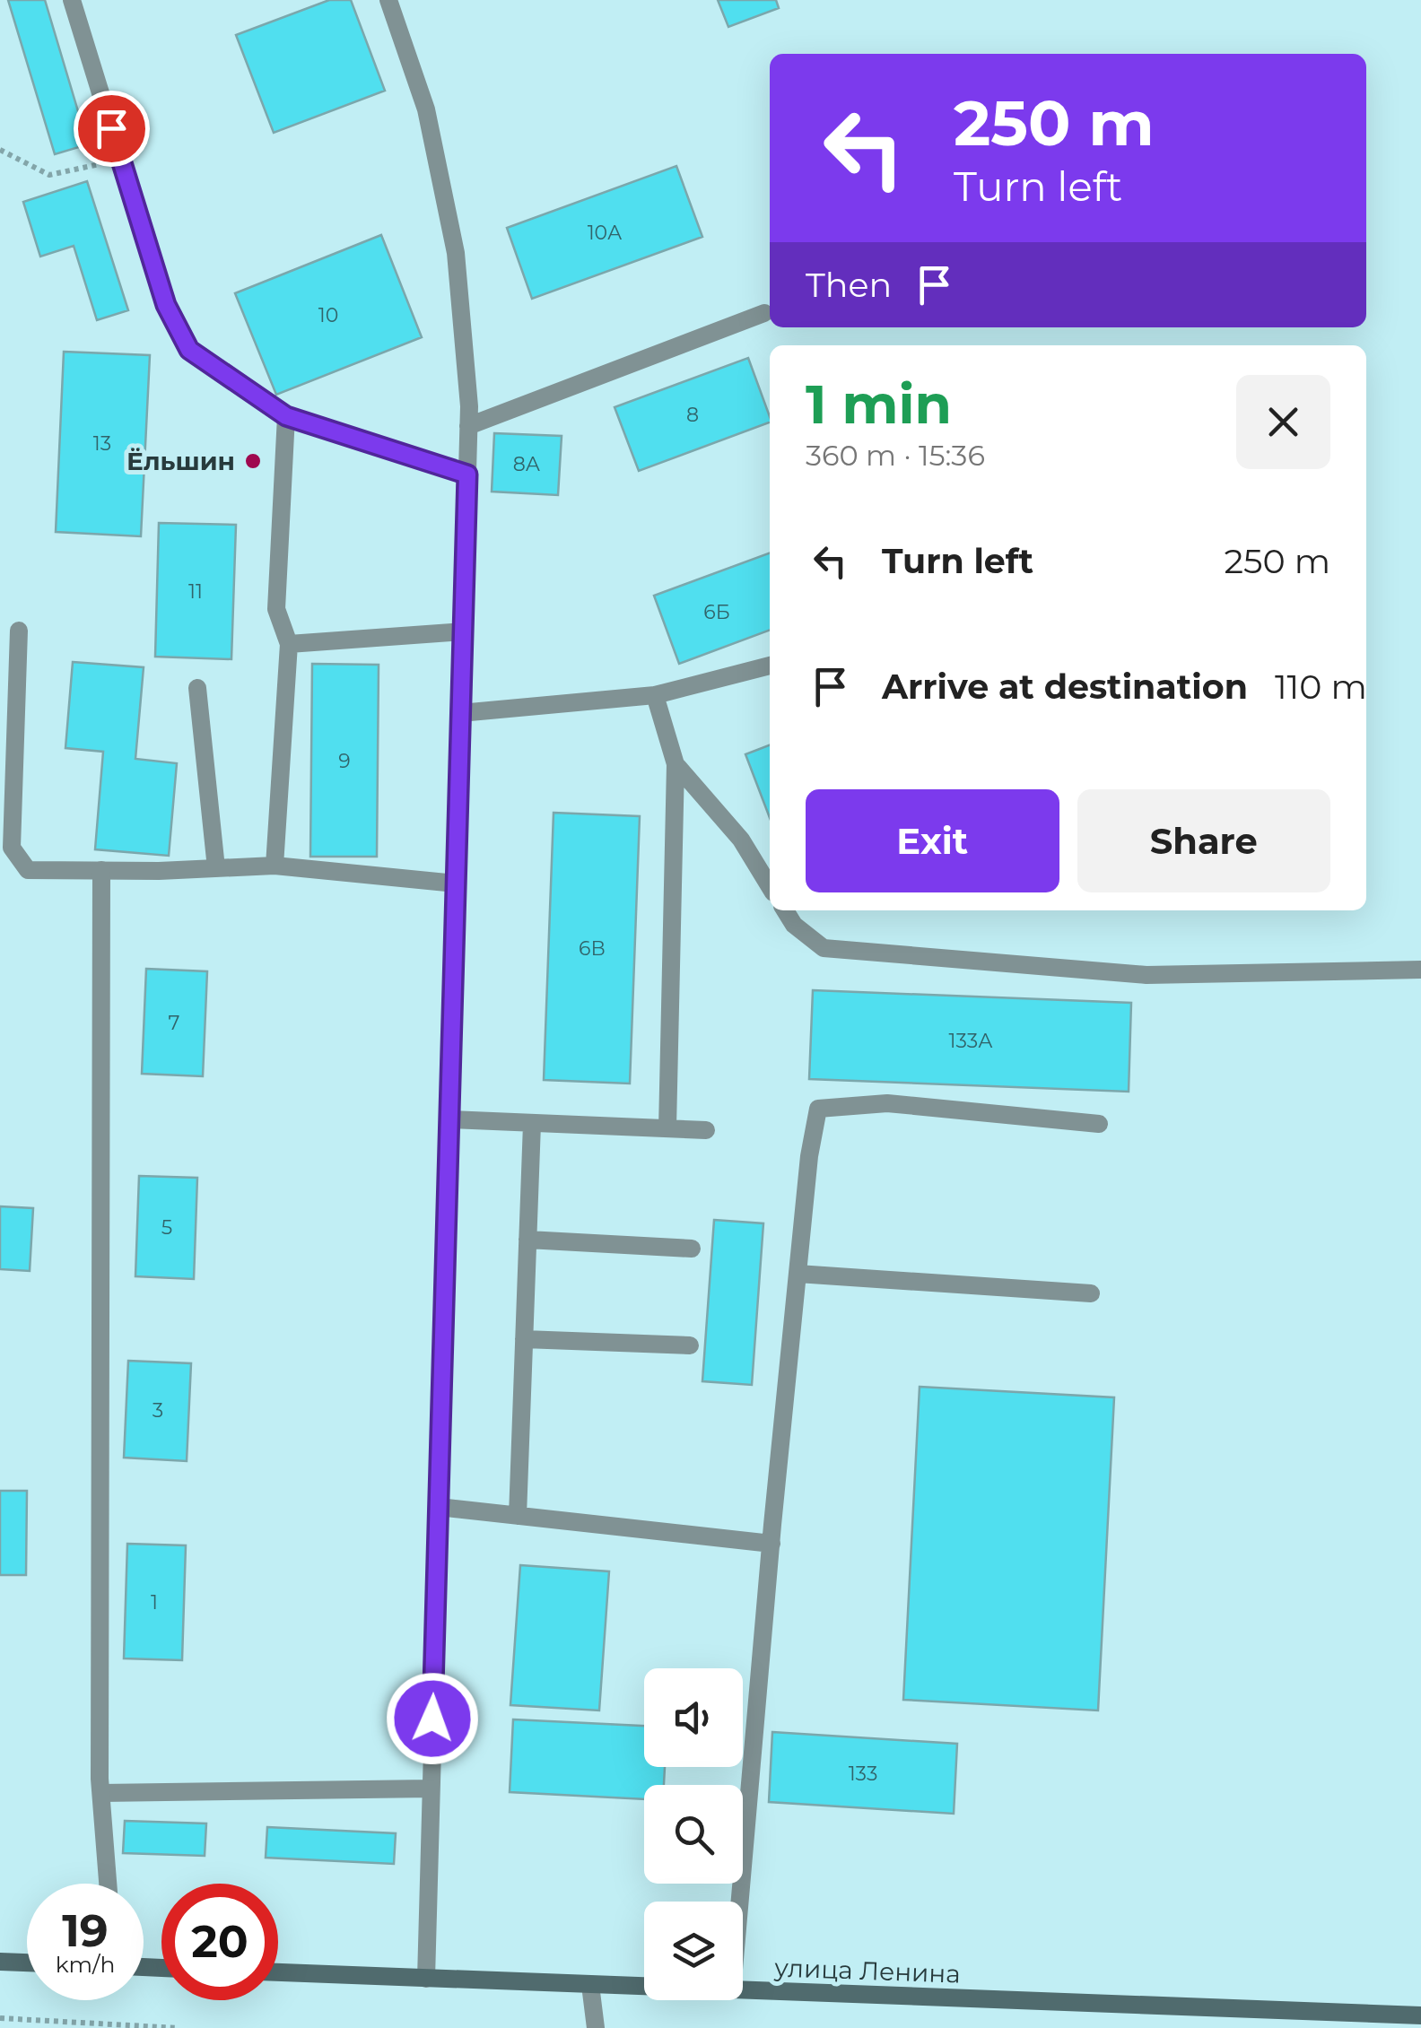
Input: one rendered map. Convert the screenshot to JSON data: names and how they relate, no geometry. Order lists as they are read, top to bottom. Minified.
{"streets":{"main road":["улица Ленина"]},"places":["Ёльшин"],"house_numbers":["10А","10","8","13","8А","11","6Б","9","6В","7","133А","5","3","1","133"],"page":{"turn":["250 m","Turn left"],"then":"Then","heading":["1 min","360 m · 15:36"],"list":[{"name":"Turn left","value":"250 m"},{"name":"Arrive at destination","value":"110 m"}],"buttons":["Exit","Share"],"speed":"19 km/h","limit":"20"}}
